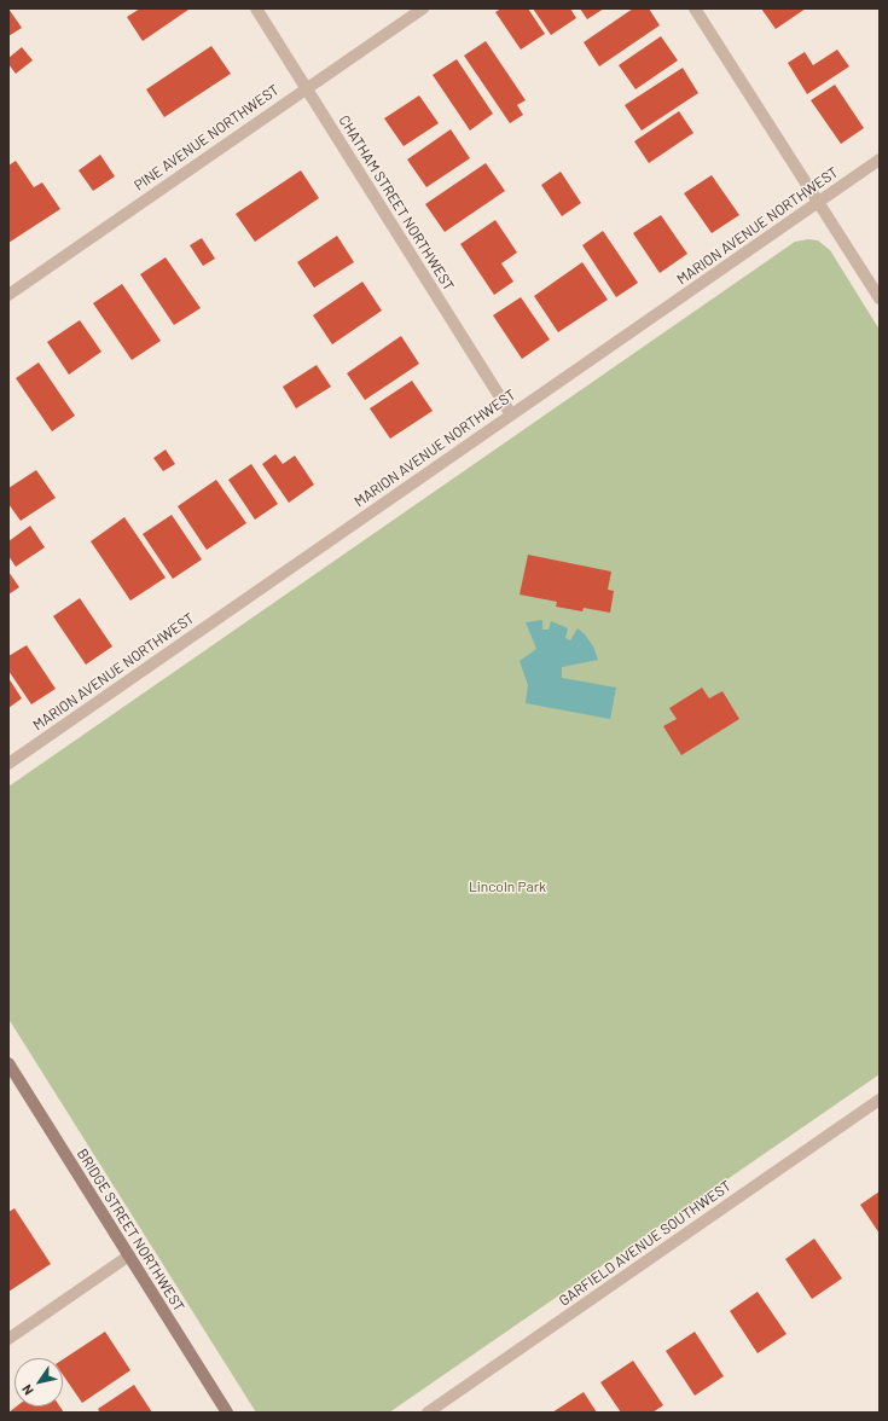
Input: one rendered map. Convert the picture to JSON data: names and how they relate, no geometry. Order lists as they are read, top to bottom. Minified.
{"streets":{"main road":["BRIDGE STREET NORTHWEST"],"street":["PINE AVENUE NORTHWEST","CHATHAM STREET NORTHWEST","MARION AVENUE NORTHWEST","GARFIELD AVENUE SOUTHWEST"]},"crossings":[["PINE AVENUE NORTHWEST","CHATHAM STREET NORTHWEST"],["CHATHAM STREET NORTHWEST","MARION AVENUE NORTHWEST"]],"parks":["Lincoln Park"],"north":"bottom left"}
